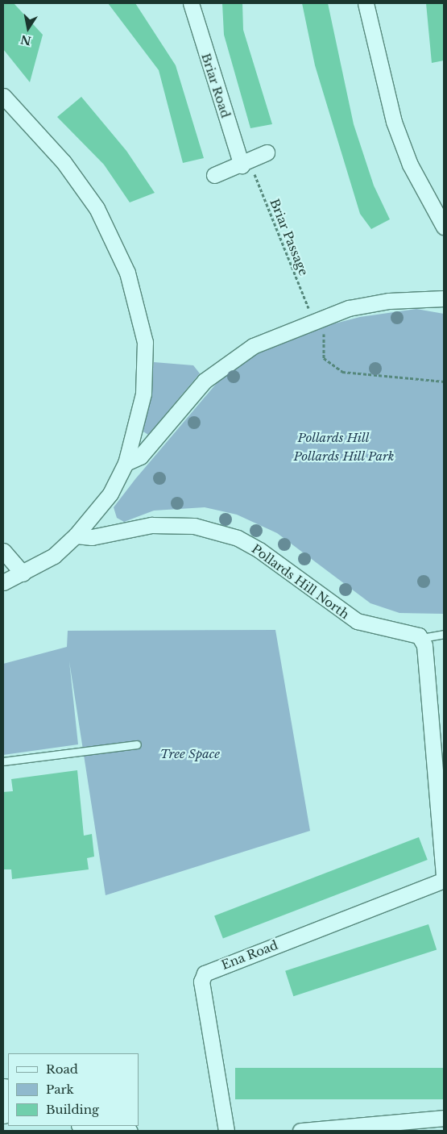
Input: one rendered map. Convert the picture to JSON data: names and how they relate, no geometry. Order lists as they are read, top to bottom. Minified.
{"streets":{"street":["Briar Road","Pollards Hill North","Ena Road"],"path":["Briar Passage"]},"crossings":[["Briar Road","Briar Passage"]],"parks":["Pollards Hill","Pollards Hill Park","Tree Space"],"legend":["Road","Park","Building"],"north":"bottom"}
